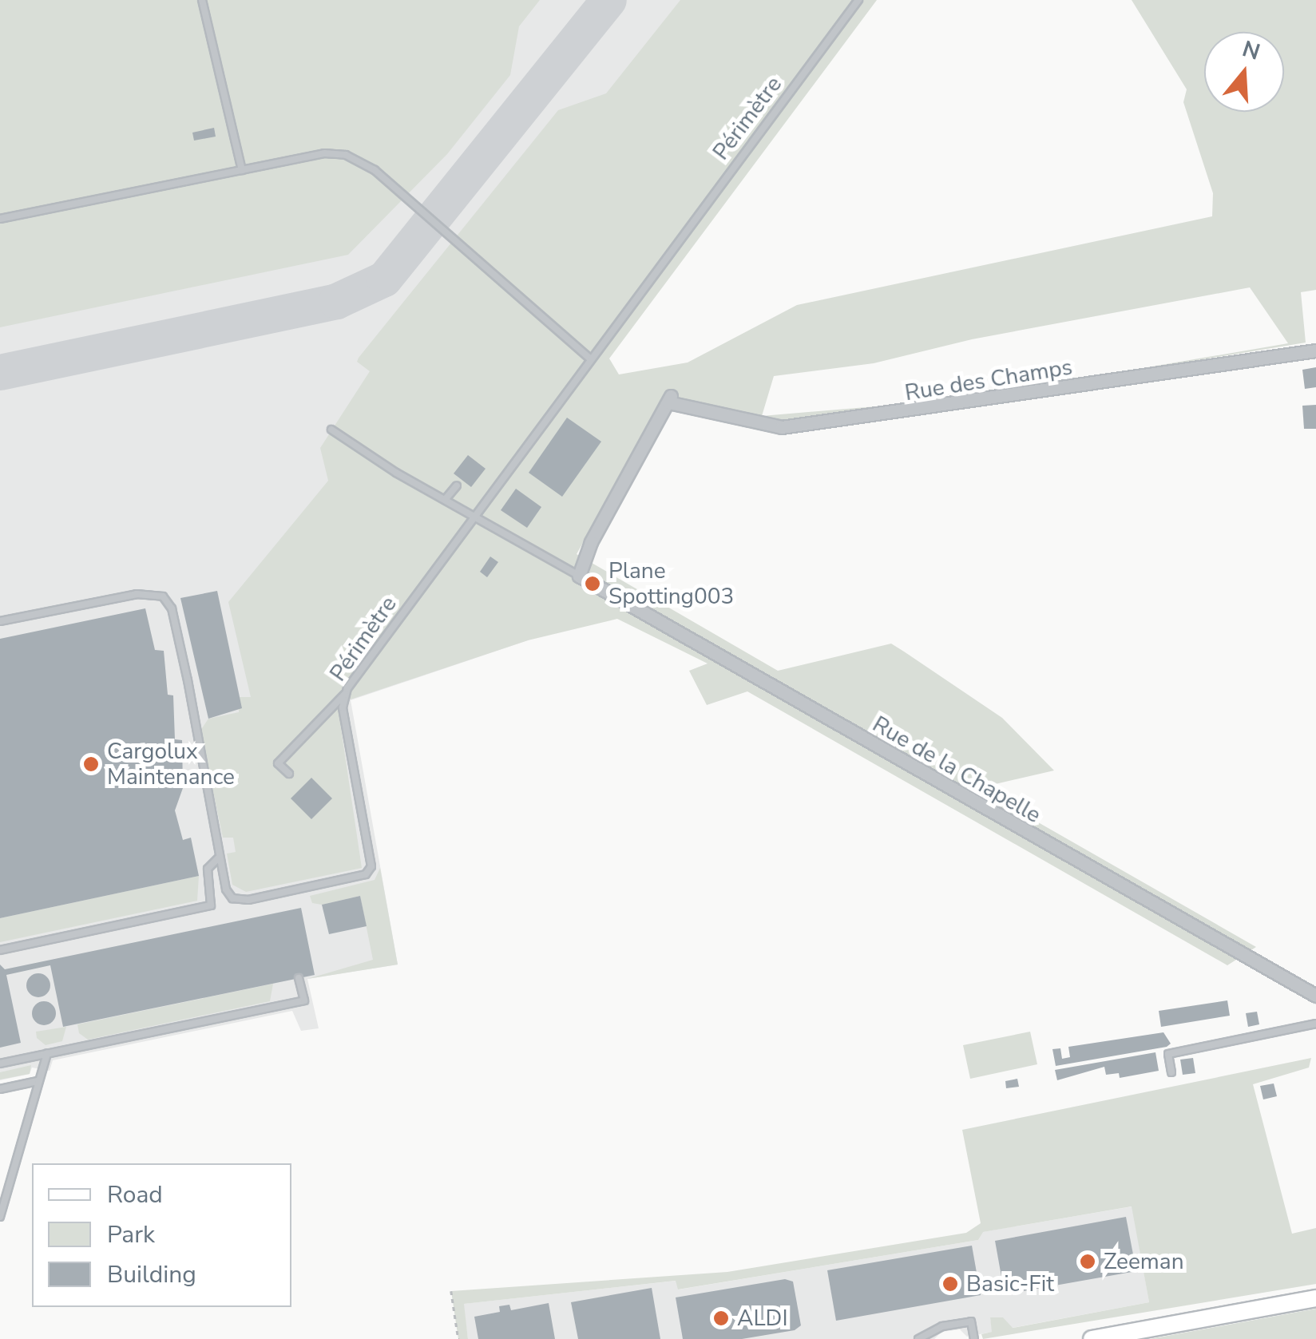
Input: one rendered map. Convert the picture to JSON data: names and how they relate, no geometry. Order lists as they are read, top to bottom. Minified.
{"streets":{"street":["Rue des Champs","Rue de la Chapelle"],"lane":["Périmètre"]},"crossings":[["Rue des Champs","Rue de la Chapelle"]],"places":["Plane Spotting003","Cargolux Maintenance","Zeeman","Basic-Fit","ALDI"],"legend":["Road","Park","Building"],"north":"top"}
